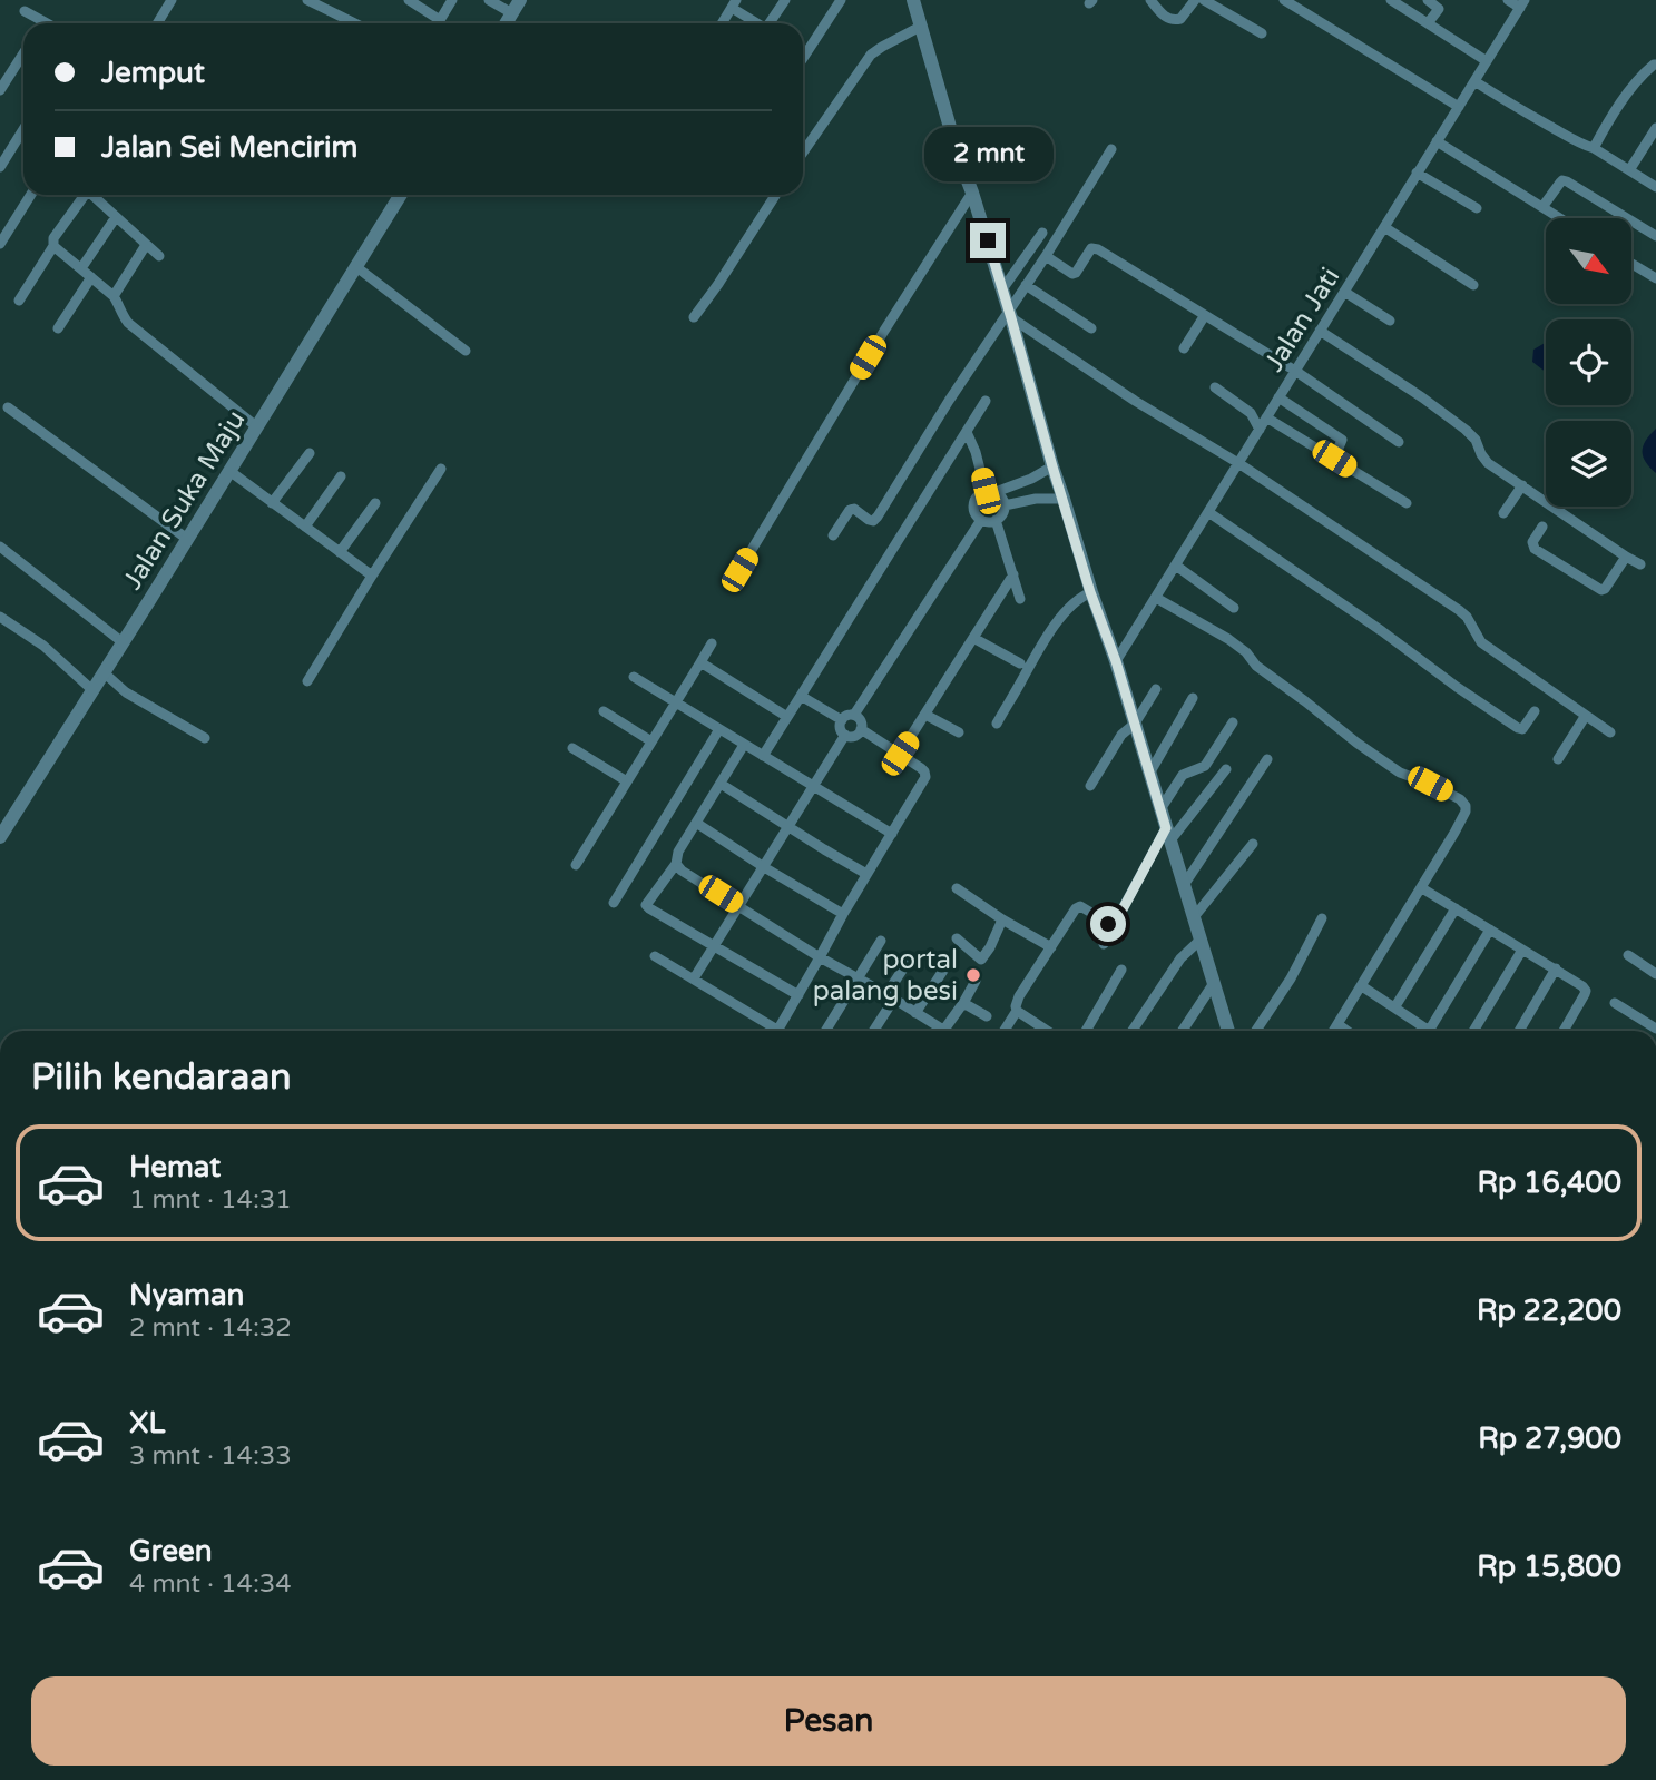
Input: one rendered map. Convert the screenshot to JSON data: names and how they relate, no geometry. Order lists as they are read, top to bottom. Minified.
{"streets":{"street":["Jalan Jati","Jalan Suka Maju"]},"places":["portal palang besi"],"north":"bottom right","page":{"banner":["Jemput","Jalan Sei Mencirim"],"bubble":"2 mnt","heading":"Pilih kendaraan","list":[{"name":"Hemat","note":"1 mnt · 14:31","value":"Rp 16,400"},{"name":"Nyaman","note":"2 mnt · 14:32","value":"Rp 22,200"},{"name":"XL","note":"3 mnt · 14:33","value":"Rp 27,900"},{"name":"Green","note":"4 mnt · 14:34","value":"Rp 15,800"}],"buttons":"Pesan"}}
